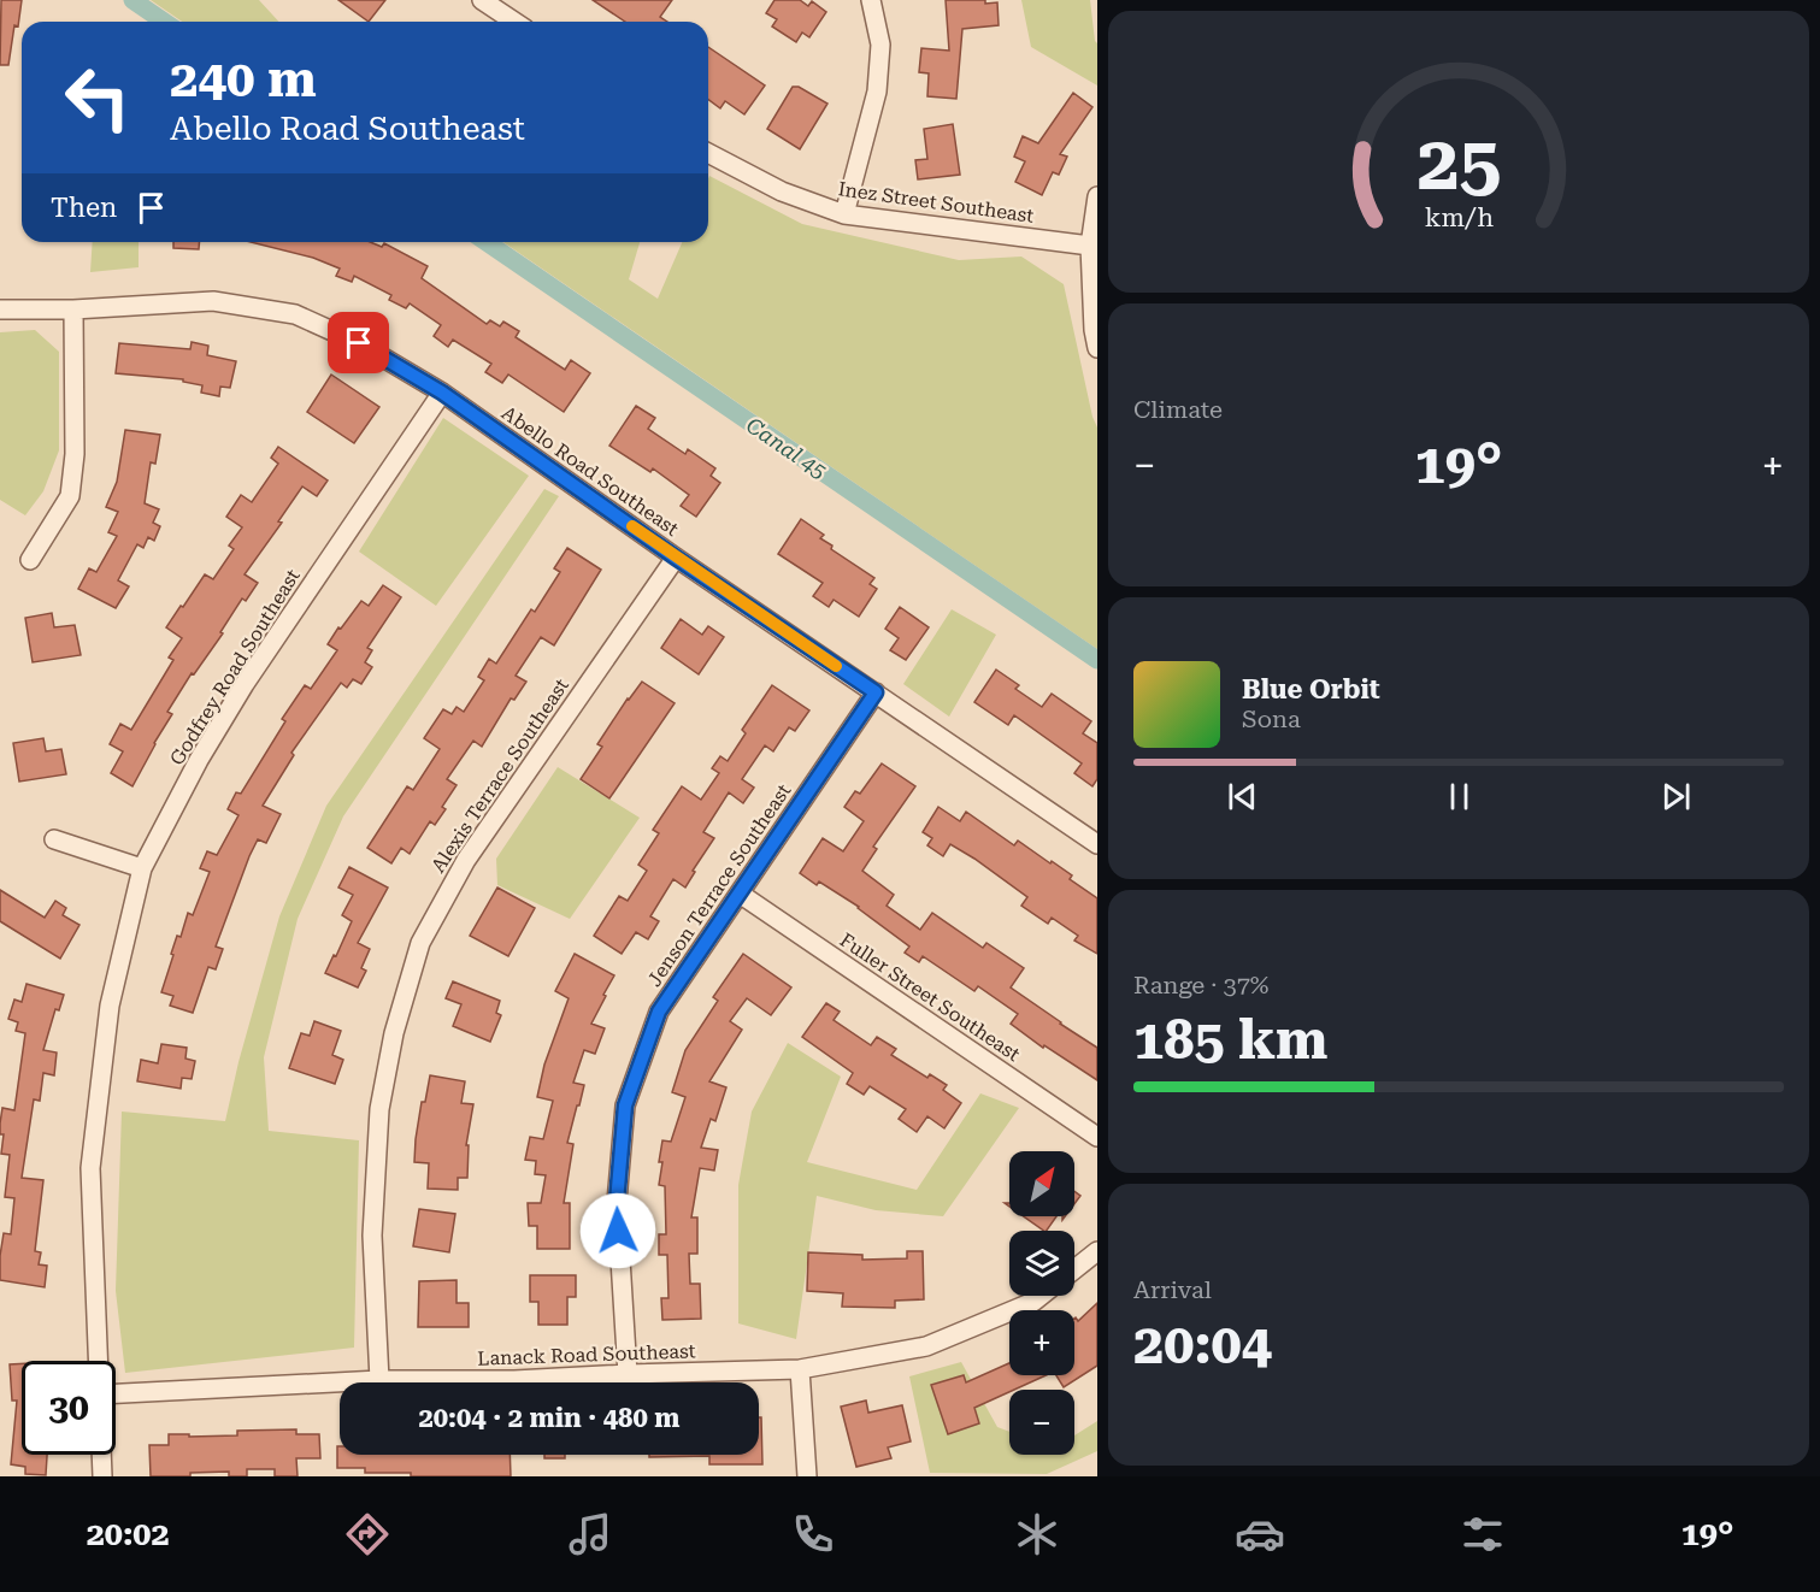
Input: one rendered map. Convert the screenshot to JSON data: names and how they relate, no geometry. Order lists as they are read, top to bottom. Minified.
{"streets":{"street":["Inez Street Southeast","Abello Road Southeast","Godfrey Road Southeast","Alexis Terrace Southeast","Jenson Terrace Southeast","Fuller Street Southeast","Lanack Road Southeast"]},"crossings":[["Abello Road Southeast","Godfrey Road Southeast"],["Abello Road Southeast","Alexis Terrace Southeast"],["Abello Road Southeast","Jenson Terrace Southeast"],["Alexis Terrace Southeast","Lanack Road Southeast"],["Jenson Terrace Southeast","Fuller Street Southeast"],["Jenson Terrace Southeast","Lanack Road Southeast"]],"water":["Canal 45"],"north":"top right","page":{"turn":["240 m","Abello Road Southeast"],"then":"Then","tile":["Climate",["Range · 37%","185 km"],["Arrival","20:04"]],"heat":["−","19°","+"],"song":["Blue Orbit","Sona"],"map_buttons":["+","−"],"limit":"30","trip":"20:04 · 2 min · 480 m","tabs":["20:02","19°"],"gauge":["25","km/h"]}}
